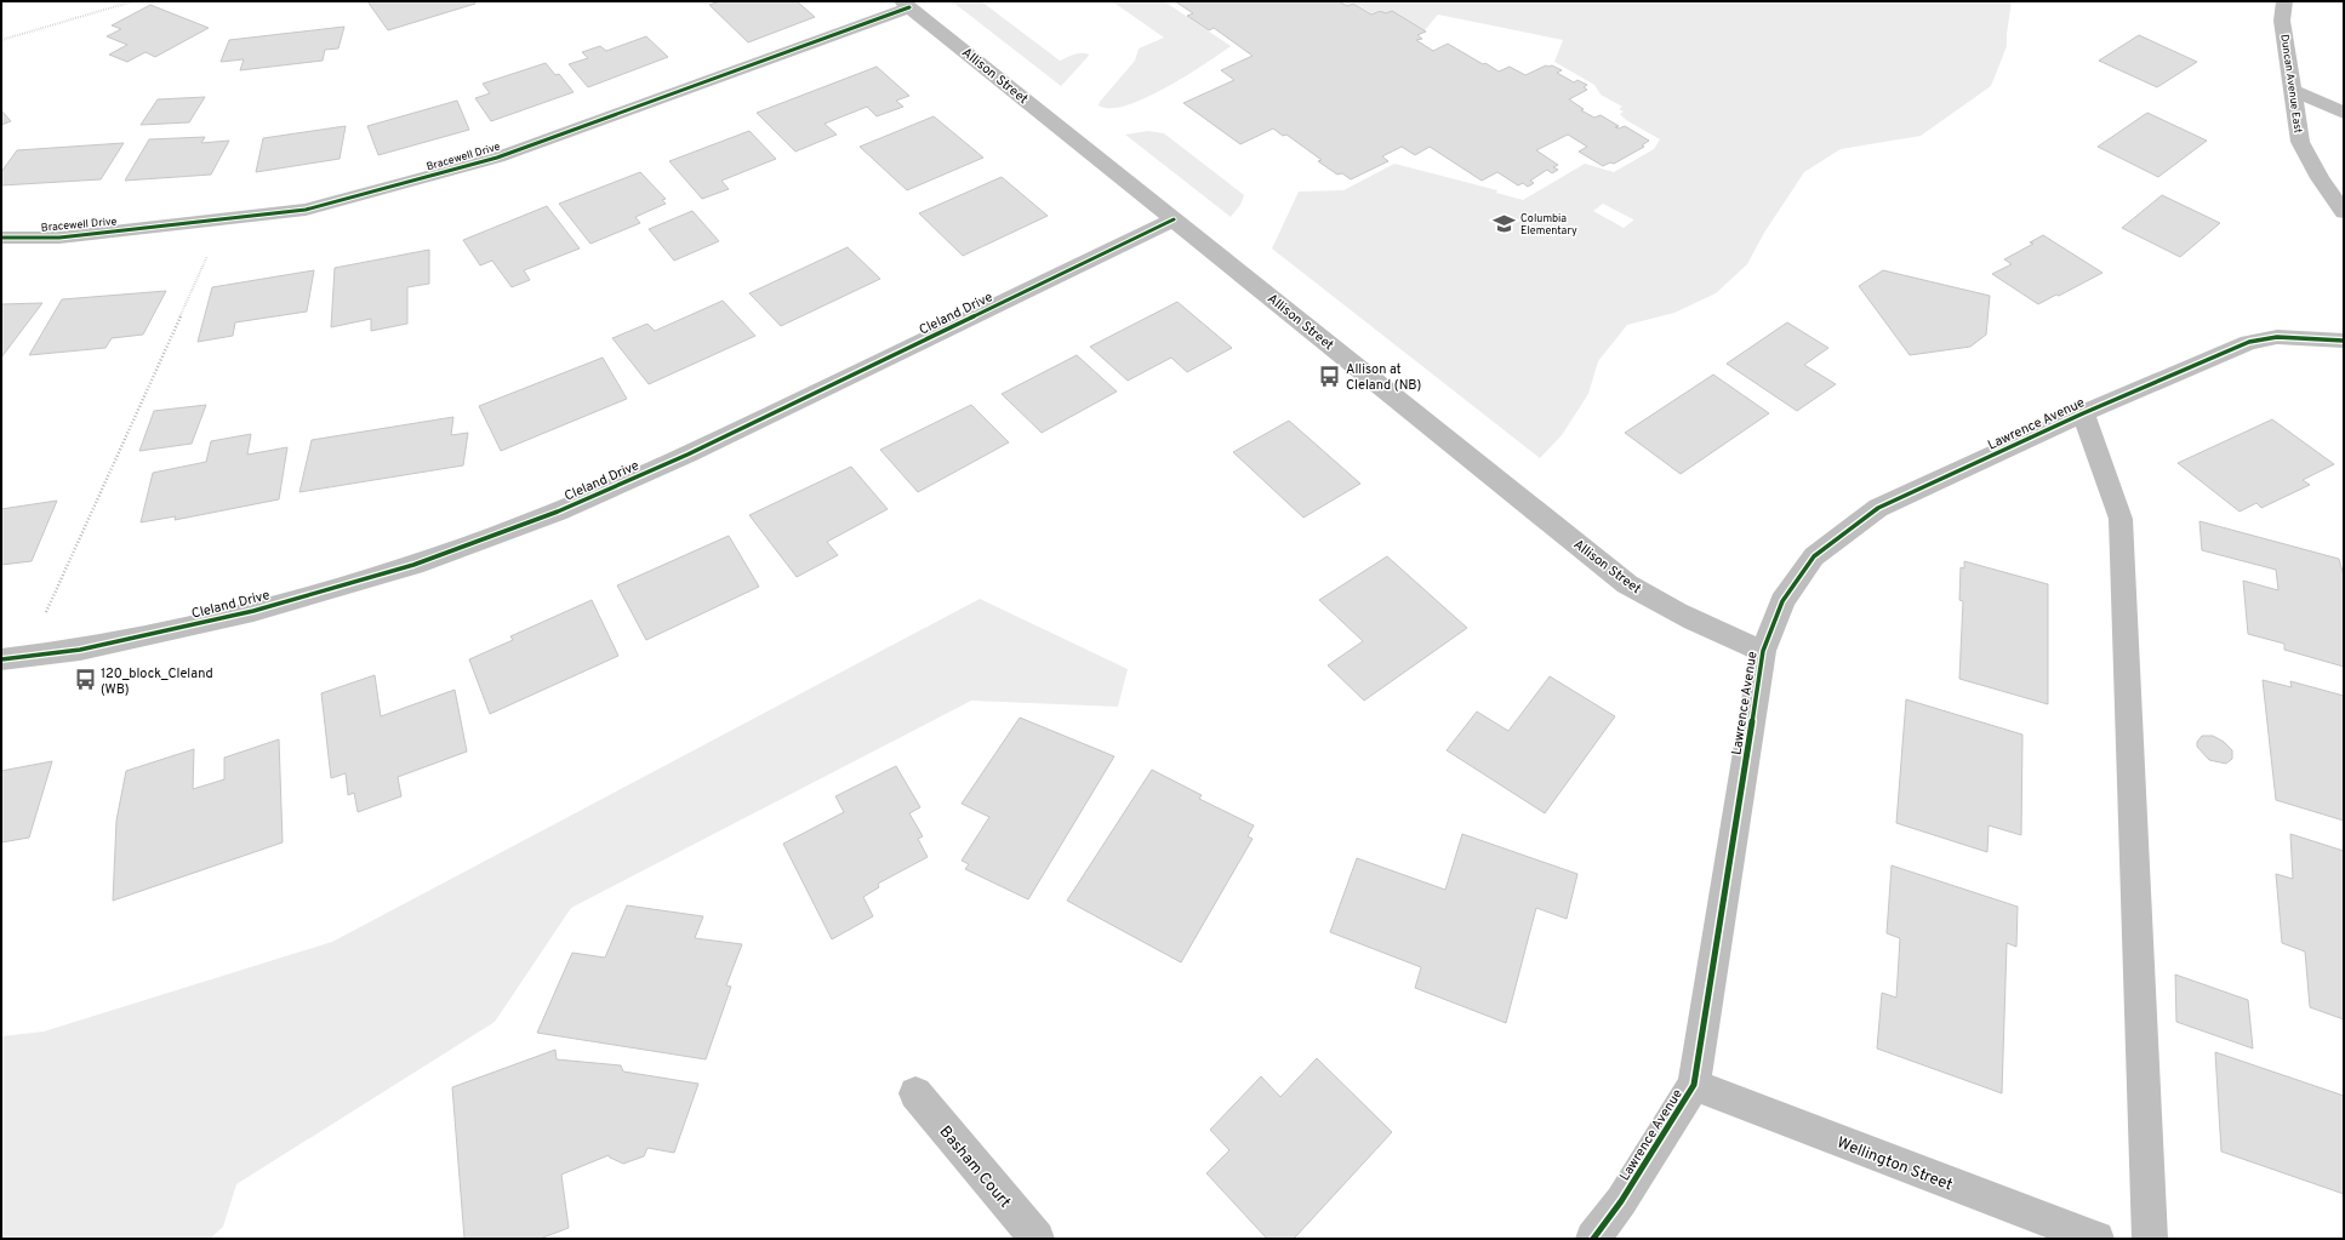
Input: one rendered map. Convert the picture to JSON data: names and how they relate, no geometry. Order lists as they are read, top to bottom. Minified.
{"streets":{"street":["Allison Street","Duncan Avenue East","Bracewell Drive","Cleland Drive","Lawrence Avenue","Wellington Street","Basham Court"]},"crossings":[["Allison Street","Bracewell Drive"],["Allison Street","Cleland Drive"],["Allison Street","Lawrence Avenue"],["Lawrence Avenue","Wellington Street"]],"places":{"school or university":["Columbia Elementary"],"bus stop":["Allison at Cleland (NB)","120_block_Cleland (WB)"]}}
